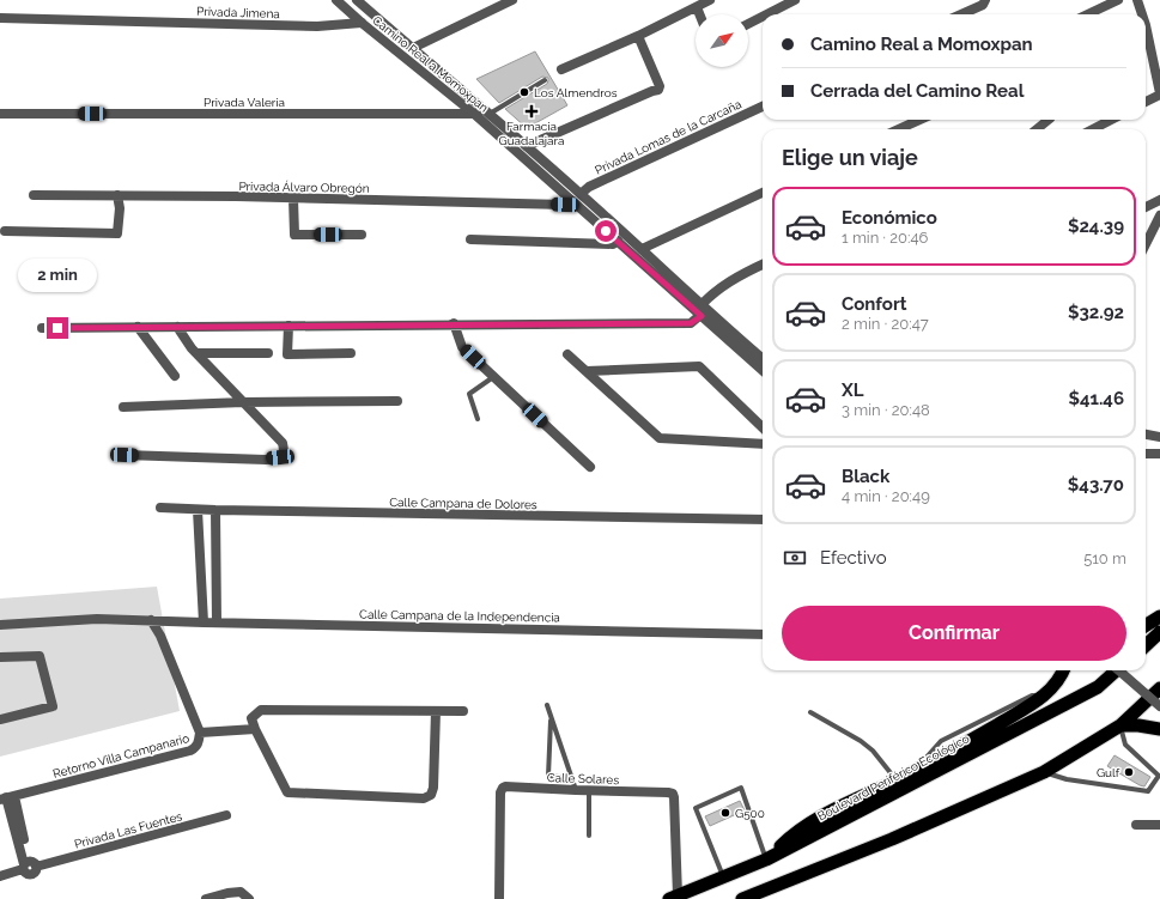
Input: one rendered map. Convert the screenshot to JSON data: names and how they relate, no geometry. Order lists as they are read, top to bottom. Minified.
{"streets":{"highway":["Boulevard Periférico Ecológico"],"street":["Privada Jimena","Camino Real a Momoxpan","Privada Valeria","Privada Lomas de la Carcaña","Privada Álvaro Obregón","Calle Campana de Dolores","Calle Campana de la Independencia","Retorno Villa Campanario","Calle Solares","Privada Las Fuentes"]},"crossings":[["Privada Jimena","Camino Real a Momoxpan"],["Camino Real a Momoxpan","Privada Valeria"],["Camino Real a Momoxpan","Privada Lomas de la Carcaña"],["Camino Real a Momoxpan","Privada Álvaro Obregón"],["Calle Campana de la Independencia","Retorno Villa Campanario"],["Boulevard Periférico Ecológico","Calle Solares"]],"places":{"other":["Los Almendros","Gulf","G500"],"health":["Farmacia Guadalajara"]},"north":"top right","page":{"banner":["Camino Real a Momoxpan","Cerrada del Camino Real"],"heading":"Elige un viaje","list":[{"name":"Económico","note":"1 min · 20:46","value":"$24.39"},{"name":"Confort","note":"2 min · 20:47","value":"$32.92"},{"name":"XL","note":"3 min · 20:48","value":"$41.46"},{"name":"Black","note":"4 min · 20:49","value":"$43.70"}],"bubble":"2 min","pay":["Efectivo","510 m"],"buttons":"Confirmar"}}
